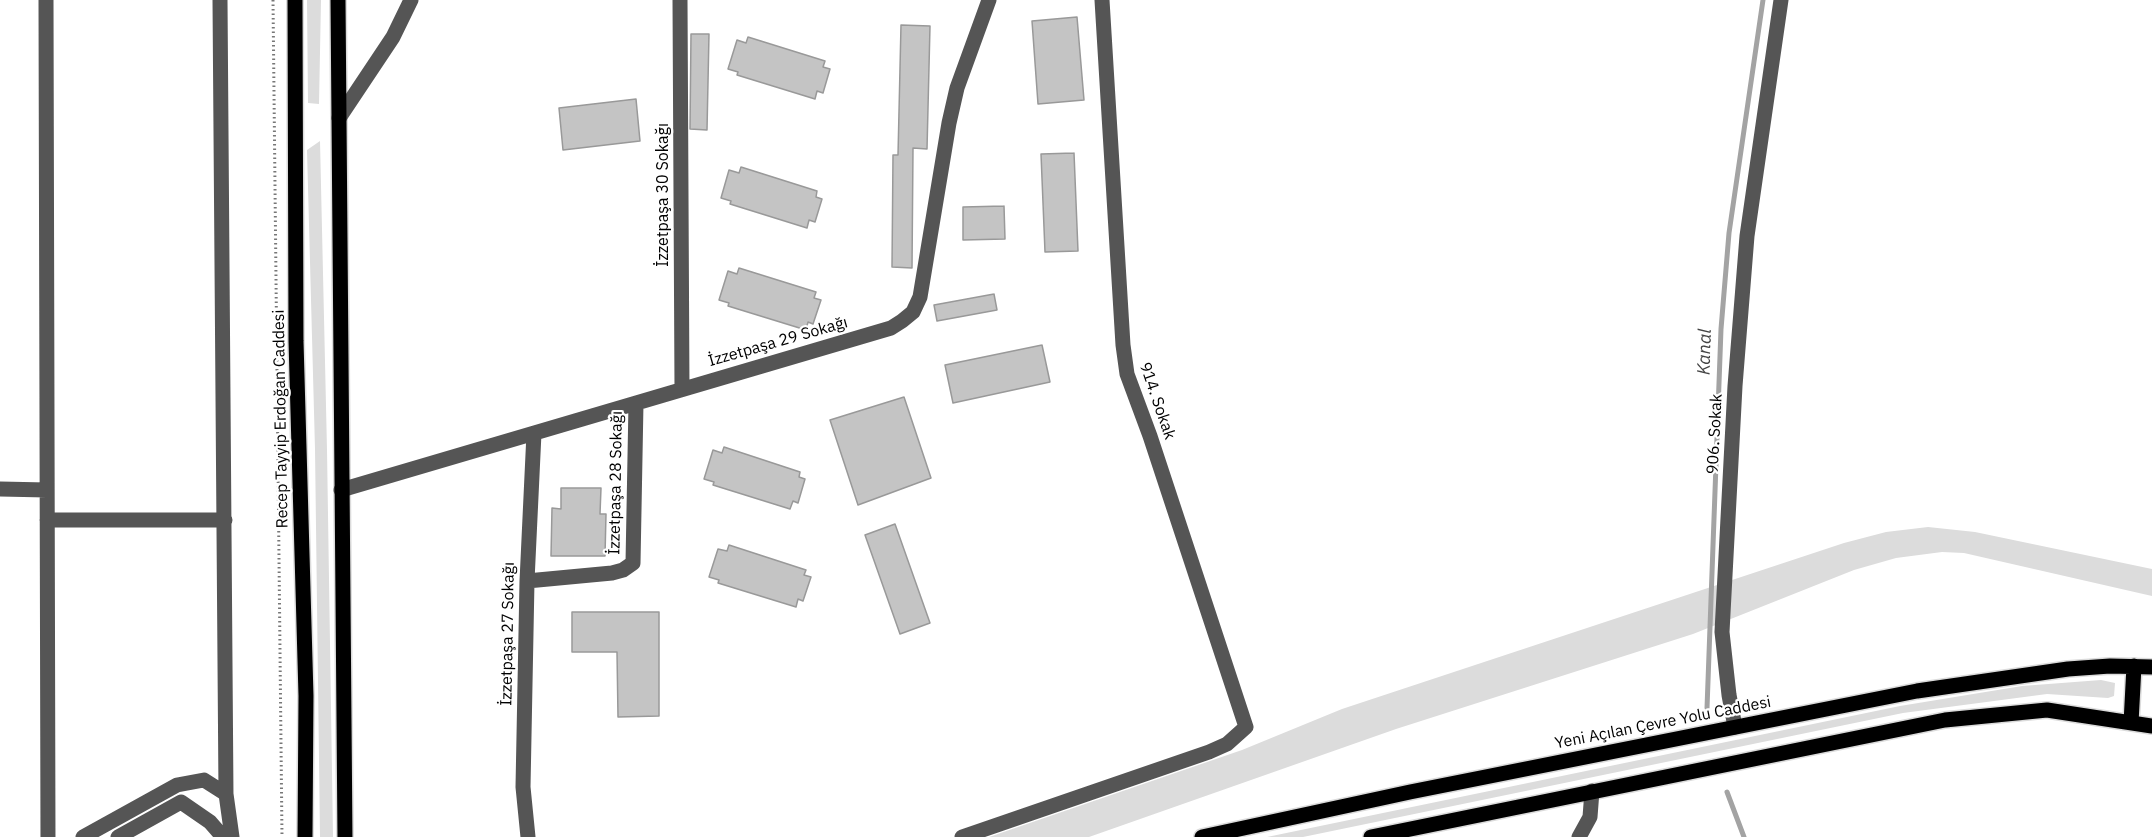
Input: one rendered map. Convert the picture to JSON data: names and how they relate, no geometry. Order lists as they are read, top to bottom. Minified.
{"streets":{"main road":["Recep Tayyip Erdoğan Caddesi","Yeni Açılan Çevre Yolu Caddesi"],"street":["İzzetpaşa 30 Sokağı","İzzetpaşa 29 Sokağı","914. Sokak","906. Sokak","İzzetpaşa 28 Sokağı","İzzetpaşa 27 Sokağı"]},"crossings":[["İzzetpaşa 30 Sokağı","İzzetpaşa 29 Sokağı"],["İzzetpaşa 29 Sokağı","İzzetpaşa 28 Sokağı"],["İzzetpaşa 29 Sokağı","İzzetpaşa 27 Sokağı"],["906. Sokak","Yeni Açılan Çevre Yolu Caddesi"],["İzzetpaşa 28 Sokağı","İzzetpaşa 27 Sokağı"]],"water":["Kanal"]}
